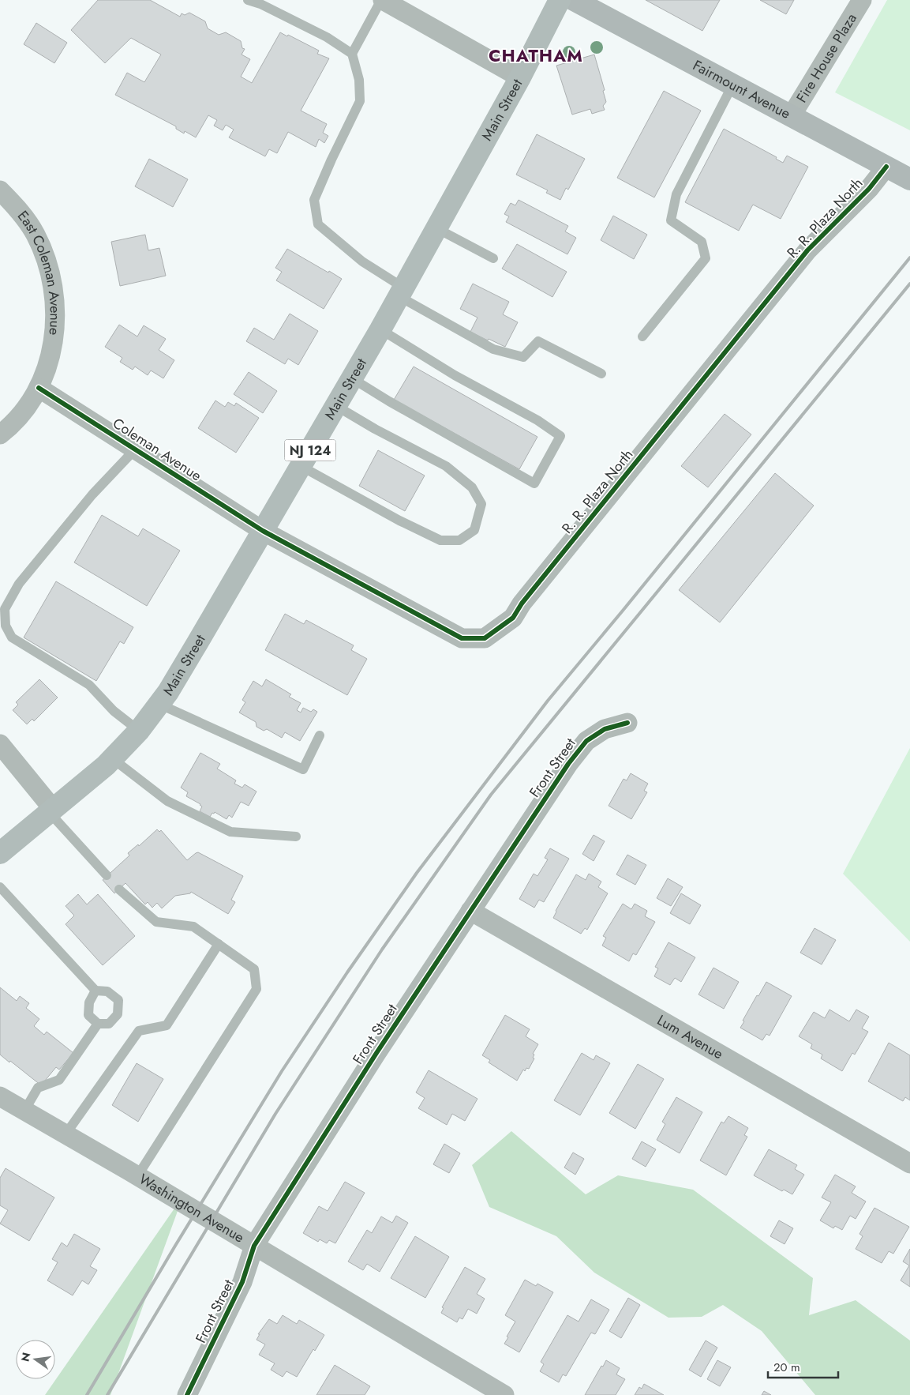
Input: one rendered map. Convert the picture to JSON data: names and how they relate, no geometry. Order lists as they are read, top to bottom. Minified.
{"streets":{"main road":["Fairmount Avenue","Main Street","NJ 124"],"street":["Fire House Plaza","R. R. Plaza North","East Coleman Avenue","Coleman Avenue","Front Street","Lum Avenue","Washington Avenue"]},"crossings":[["Fire House Plaza","Fairmount Avenue"],["Fairmount Avenue","R. R. Plaza North"],["Main Street","R. R. Plaza North"],["Main Street","Coleman Avenue"],["R. R. Plaza North","Coleman Avenue"],["East Coleman Avenue","Coleman Avenue"],["Front Street","Lum Avenue"],["Front Street","Washington Avenue"]],"districts":["CHATHAM"],"scale_bar":"20 m","north":"left"}
